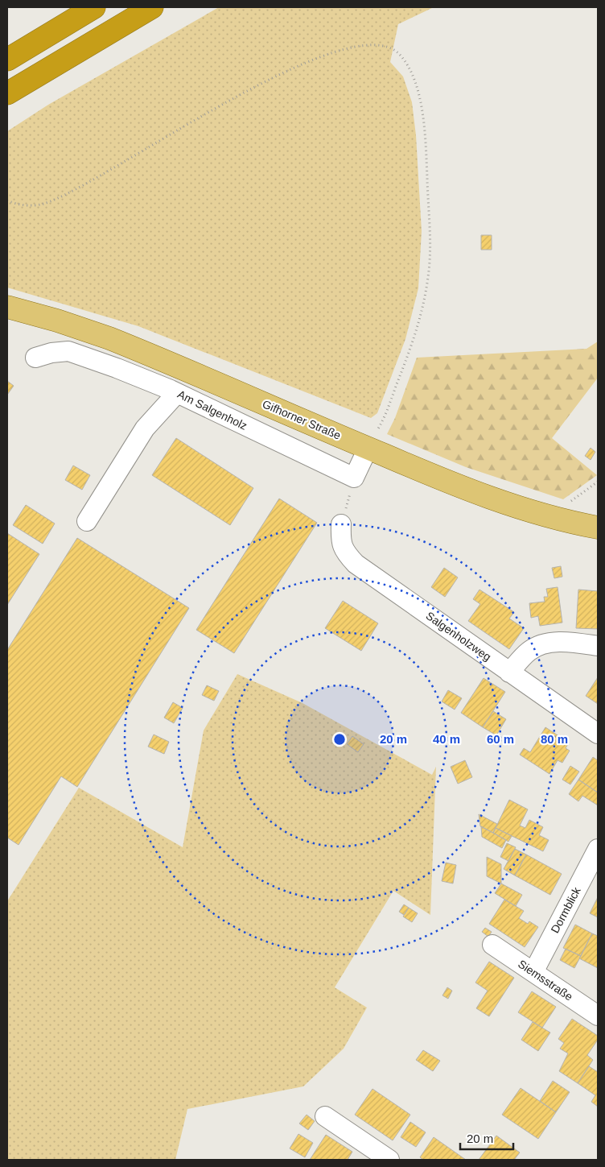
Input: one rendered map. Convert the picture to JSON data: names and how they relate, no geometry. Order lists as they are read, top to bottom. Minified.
{"streets":{"main road":["Gifhorner Straße"],"street":["Am Salgenholz","Salgenholzweg","Dormblick","Siemsstraße"]},"crossings":[["Dormblick","Siemsstraße"]],"scale_bar":"20 m","rings":["20 m","40 m","60 m","80 m"]}
